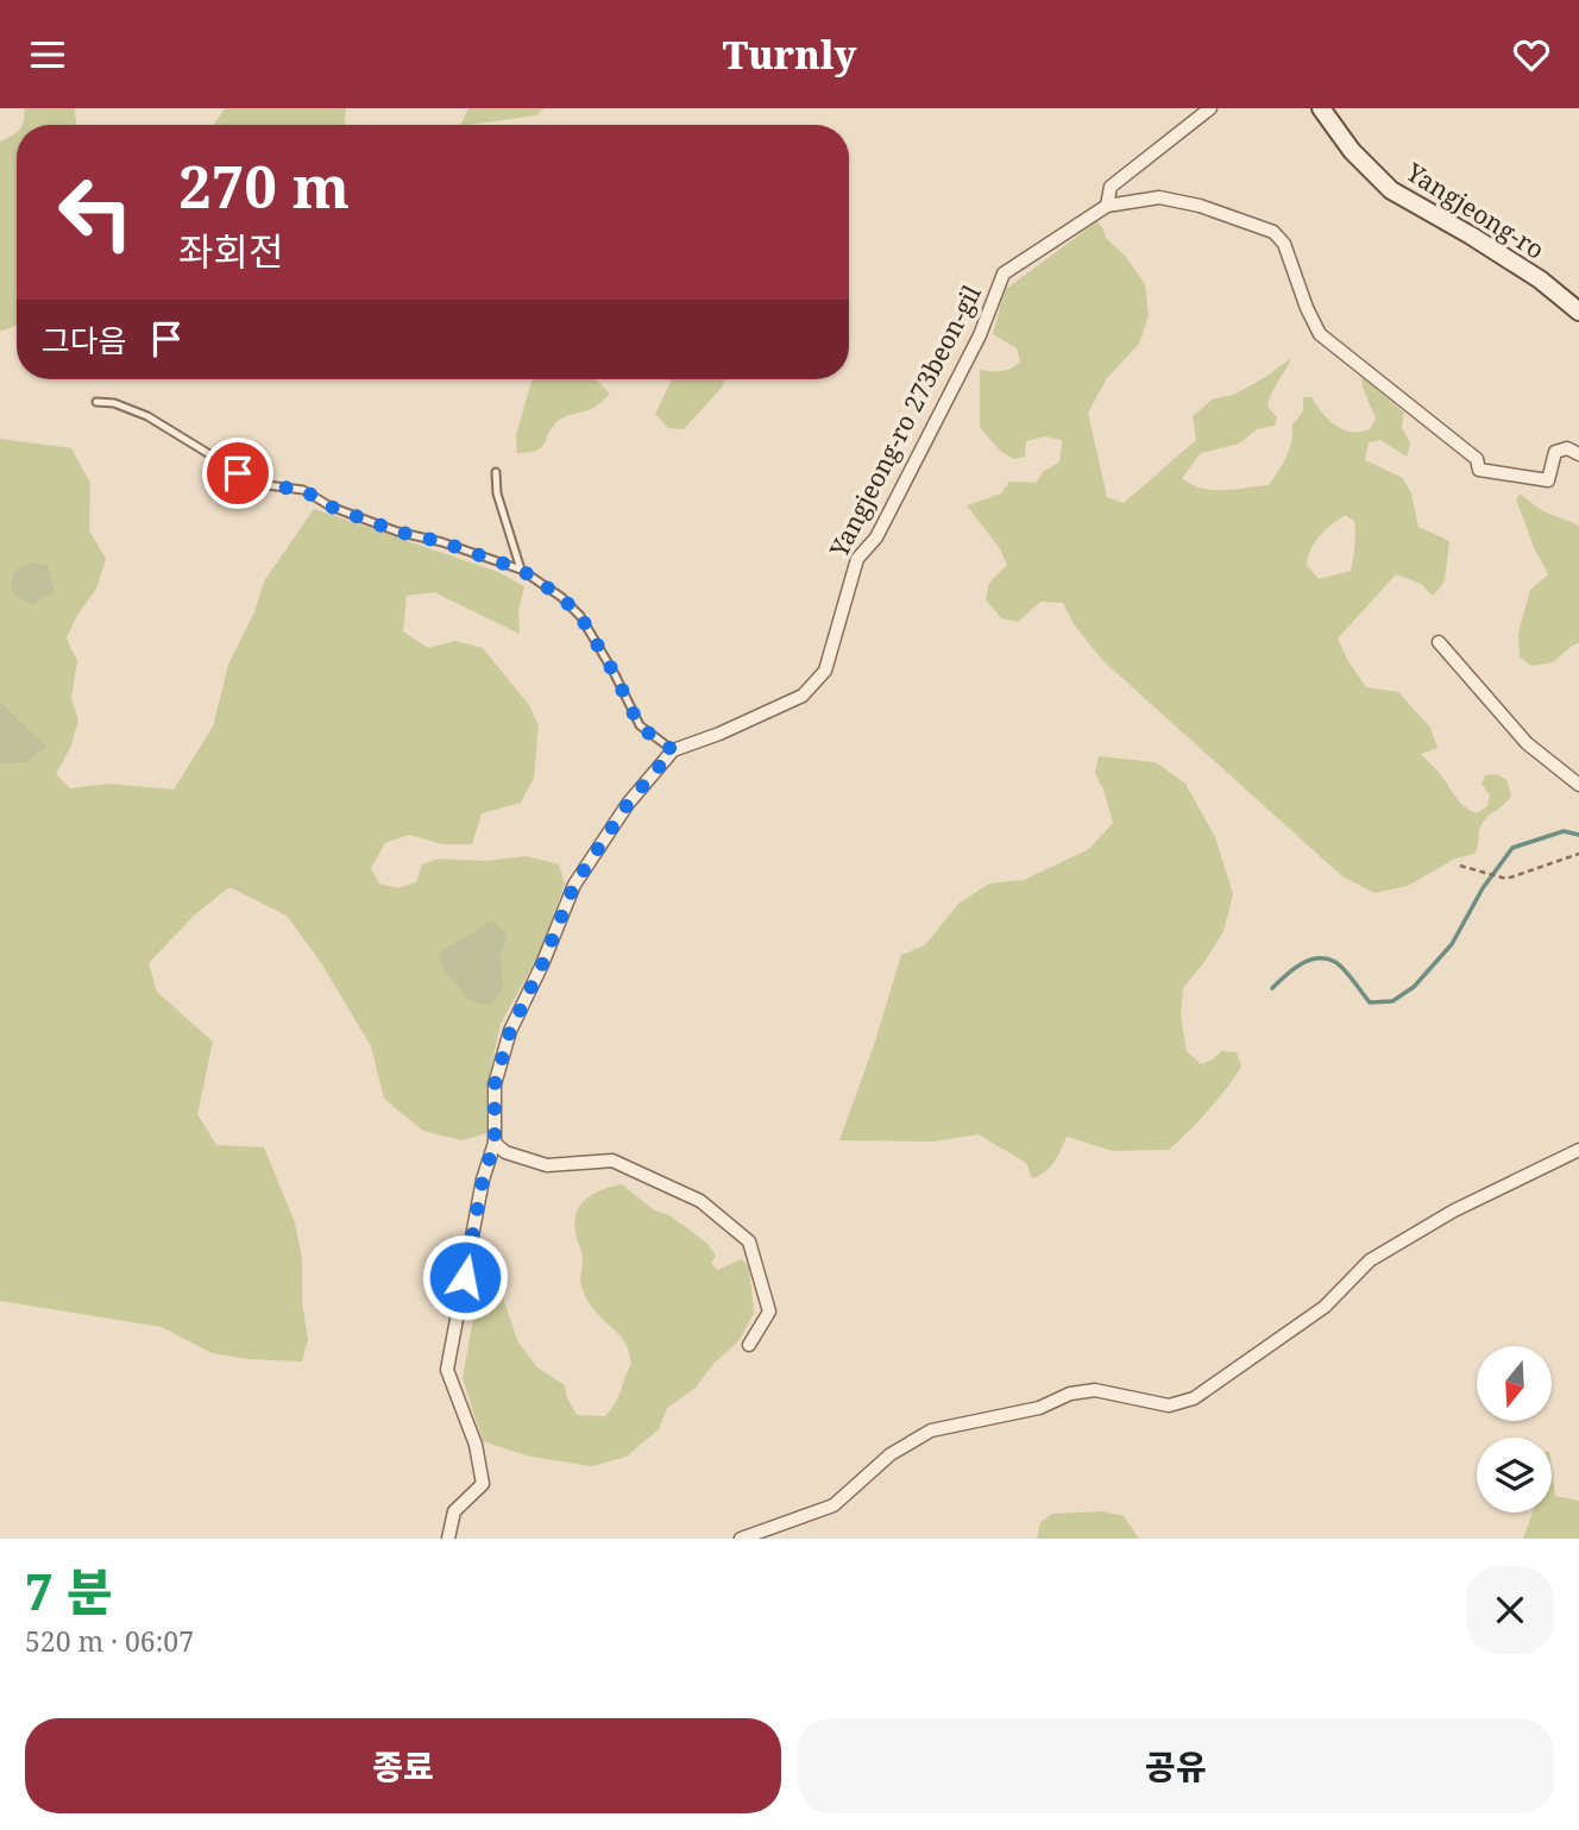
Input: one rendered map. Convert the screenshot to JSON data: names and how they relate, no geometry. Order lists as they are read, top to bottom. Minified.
{"streets":{"main road":["Yangjeong-ro"],"street":["Yangjeong-ro 273beon-gil"]},"north":"bottom","page":{"header":"Turnly","turn":["270 m","좌회전"],"then":"그다음","heading":["7 분","520 m · 06:07"],"buttons":["종료","공유"]}}
